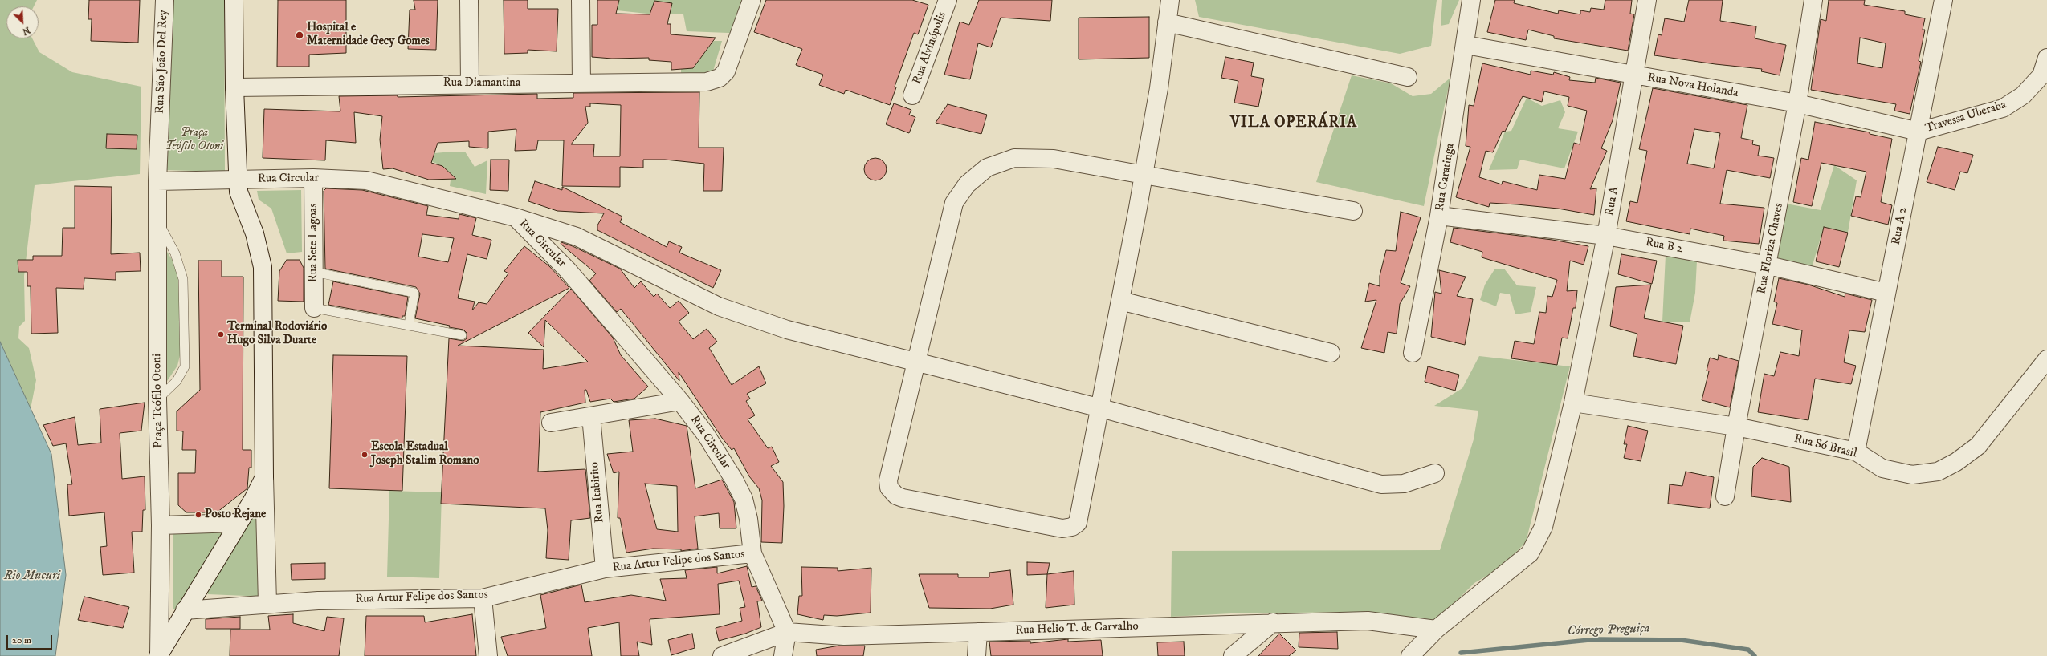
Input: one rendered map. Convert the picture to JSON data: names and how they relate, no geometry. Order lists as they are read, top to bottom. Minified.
{"streets":{"street":["Rua Alvinópolis","Rua São João Del Rey","Rua Diamantina","Rua Nova Holanda","Travessa Uberaba","Rua Caratinga","Rua Circular","Rua A","Rua A 2","Rua Sete Lagoas","Rua B 2","Rua Floriza Chaves","Praça Teófilo Otoni","Rua Só Brasil","Rua Itabirito","Rua Artur Felipe dos Santos","Rua Helio T. de Carvalho"]},"crossings":[["Rua São João Del Rey","Rua Circular"],["Rua São João Del Rey","Praça Teófilo Otoni"],["Rua Nova Holanda","Travessa Uberaba"],["Rua Nova Holanda","Rua Caratinga"],["Rua Nova Holanda","Rua A"],["Rua Nova Holanda","Rua A 2"],["Rua Nova Holanda","Rua Floriza Chaves"],["Travessa Uberaba","Rua A 2"],["Rua Caratinga","Rua B 2"],["Rua Circular","Rua Sete Lagoas"],["Rua Circular","Praça Teófilo Otoni"],["Rua Circular","Rua Artur Felipe dos Santos"],["Rua Circular","Rua Helio T. de Carvalho"],["Rua A","Rua B 2"],["Rua A","Rua Só Brasil"],["Rua A","Rua Helio T. de Carvalho"],["Rua A 2","Rua B 2"],["Rua A 2","Rua Só Brasil"],["Rua B 2","Rua Floriza Chaves"],["Rua Floriza Chaves","Rua Só Brasil"],["Praça Teófilo Otoni","Rua Artur Felipe dos Santos"],["Rua Itabirito","Rua Artur Felipe dos Santos"]],"districts":["VILA OPERÁRIA"],"water":["Rio Mucuri","Córrego Preguiça"],"parks":["Praça Teófilo Otoni"],"places":["Hospital e Maternidade Gecy Gomes","Terminal Rodoviário Hugo Silva Duarte","Escola Estadual Joseph Stalim Romano","Posto Rejane"],"scale_bar":"20 m","north":"bottom right"}
